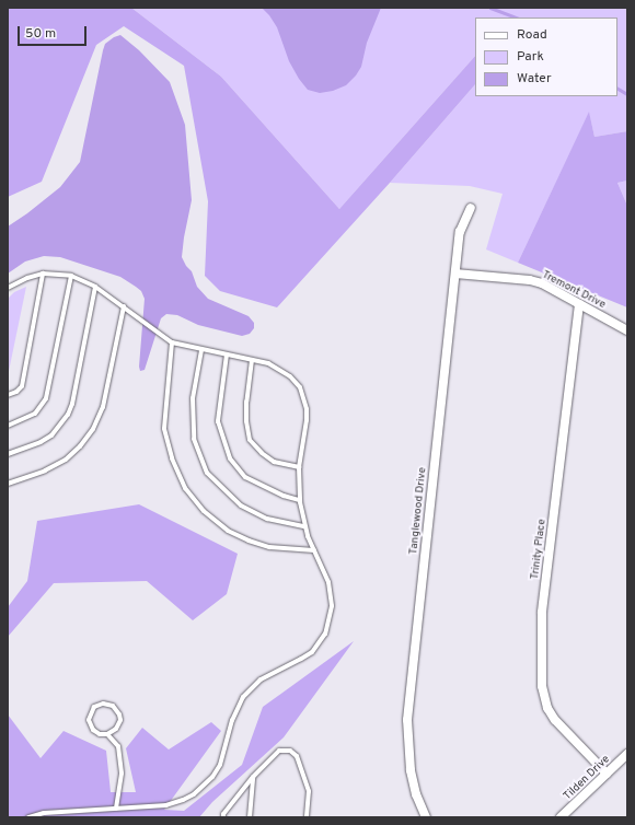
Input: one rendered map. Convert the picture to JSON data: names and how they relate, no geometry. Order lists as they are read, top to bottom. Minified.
{"streets":{"street":["Tremont Drive","Tanglewood Drive","Trinity Place","Tilden Drive"]},"crossings":[["Tremont Drive","Tanglewood Drive"],["Tremont Drive","Trinity Place"],["Trinity Place","Tilden Drive"]],"legend":["Road","Park","Water"],"scale_bar":"50 m"}
